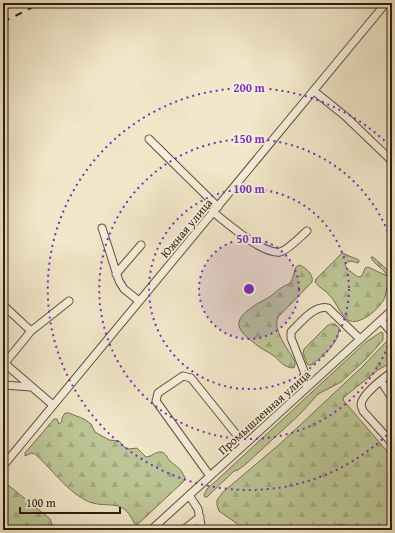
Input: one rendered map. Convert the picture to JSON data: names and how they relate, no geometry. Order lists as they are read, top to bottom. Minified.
{"streets":{"street":["Южная улица","Промышленная улица"]},"scale_bar":"100 m","rings":["200 m","150 m","100 m","50 m"]}
